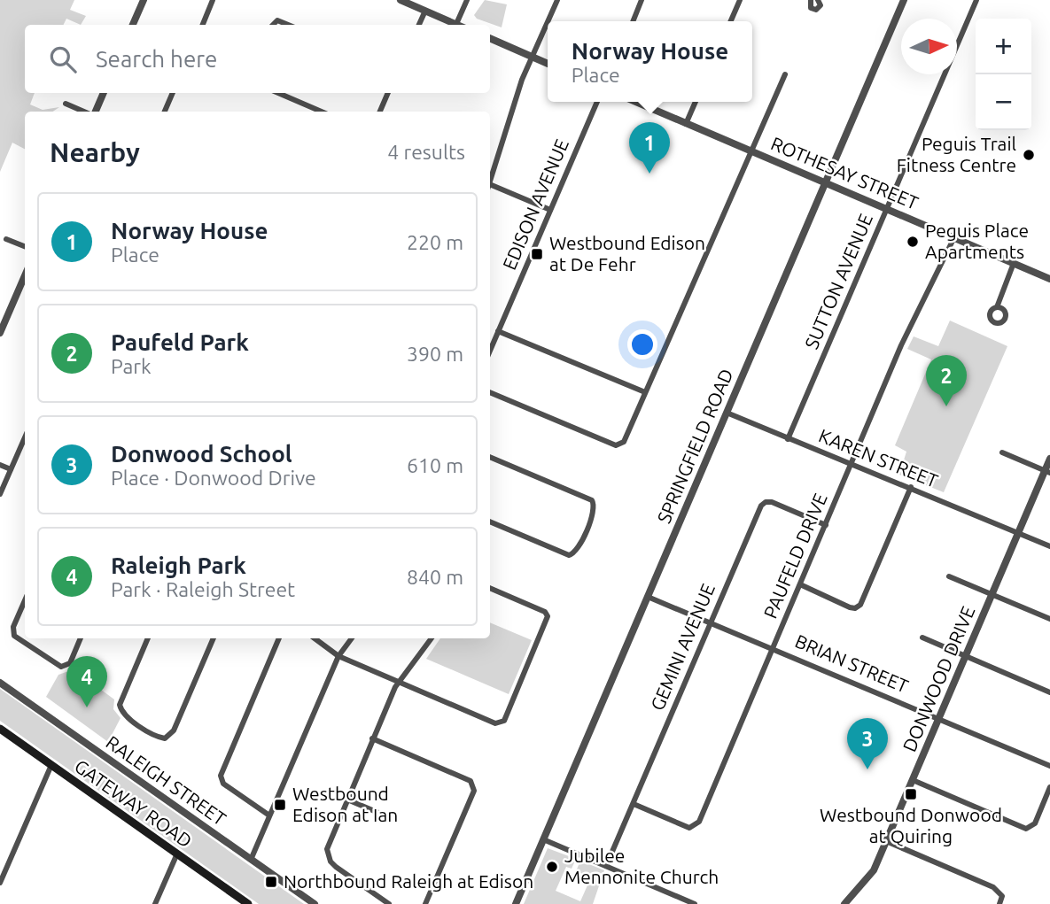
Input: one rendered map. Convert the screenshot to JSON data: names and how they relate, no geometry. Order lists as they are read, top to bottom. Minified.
{"streets":{"main road":["GATEWAY ROAD"],"street":["ROTHESAY STREET","EDISON AVENUE","SUTTON AVENUE","SPRINGFIELD ROAD","KAREN STREET","PAUFELD DRIVE","GEMINI AVENUE","BRIAN STREET","DONWOOD DRIVE","RALEIGH STREET"]},"crossings":[["ROTHESAY STREET","SUTTON AVENUE"],["ROTHESAY STREET","SPRINGFIELD ROAD"],["ROTHESAY STREET","PAUFELD DRIVE"],["SUTTON AVENUE","KAREN STREET"],["SPRINGFIELD ROAD","KAREN STREET"],["SPRINGFIELD ROAD","BRIAN STREET"],["KAREN STREET","PAUFELD DRIVE"],["KAREN STREET","DONWOOD DRIVE"],["PAUFELD DRIVE","GEMINI AVENUE"],["PAUFELD DRIVE","BRIAN STREET"],["GEMINI AVENUE","BRIAN STREET"],["BRIAN STREET","DONWOOD DRIVE"]],"places":{"other":["Peguis Trail Fitness Centre","Peguis Place Apartments","Jubilee Mennonite Church"],"transit":["Westbound Edison at De Fehr","Westbound Donwood at Quiring","Westbound Edison at Ian","Northbound Raleigh at Edison"]},"north":"right","page":{"map_buttons":["+","−"],"popup":["Norway House","Place"],"search":"Search here","heading":["Nearby","4 results"],"pins":["1","2","4","3"],"list":[{"mark":"1","name":"Norway House","note":"Place","value":"220 m"},{"mark":"2","name":"Paufeld Park","note":"Park","value":"390 m"},{"mark":"3","name":"Donwood School","note":"Place · Donwood Drive","value":"610 m"},{"mark":"4","name":"Raleigh Park","note":"Park · Raleigh Street","value":"840 m"}]}}
